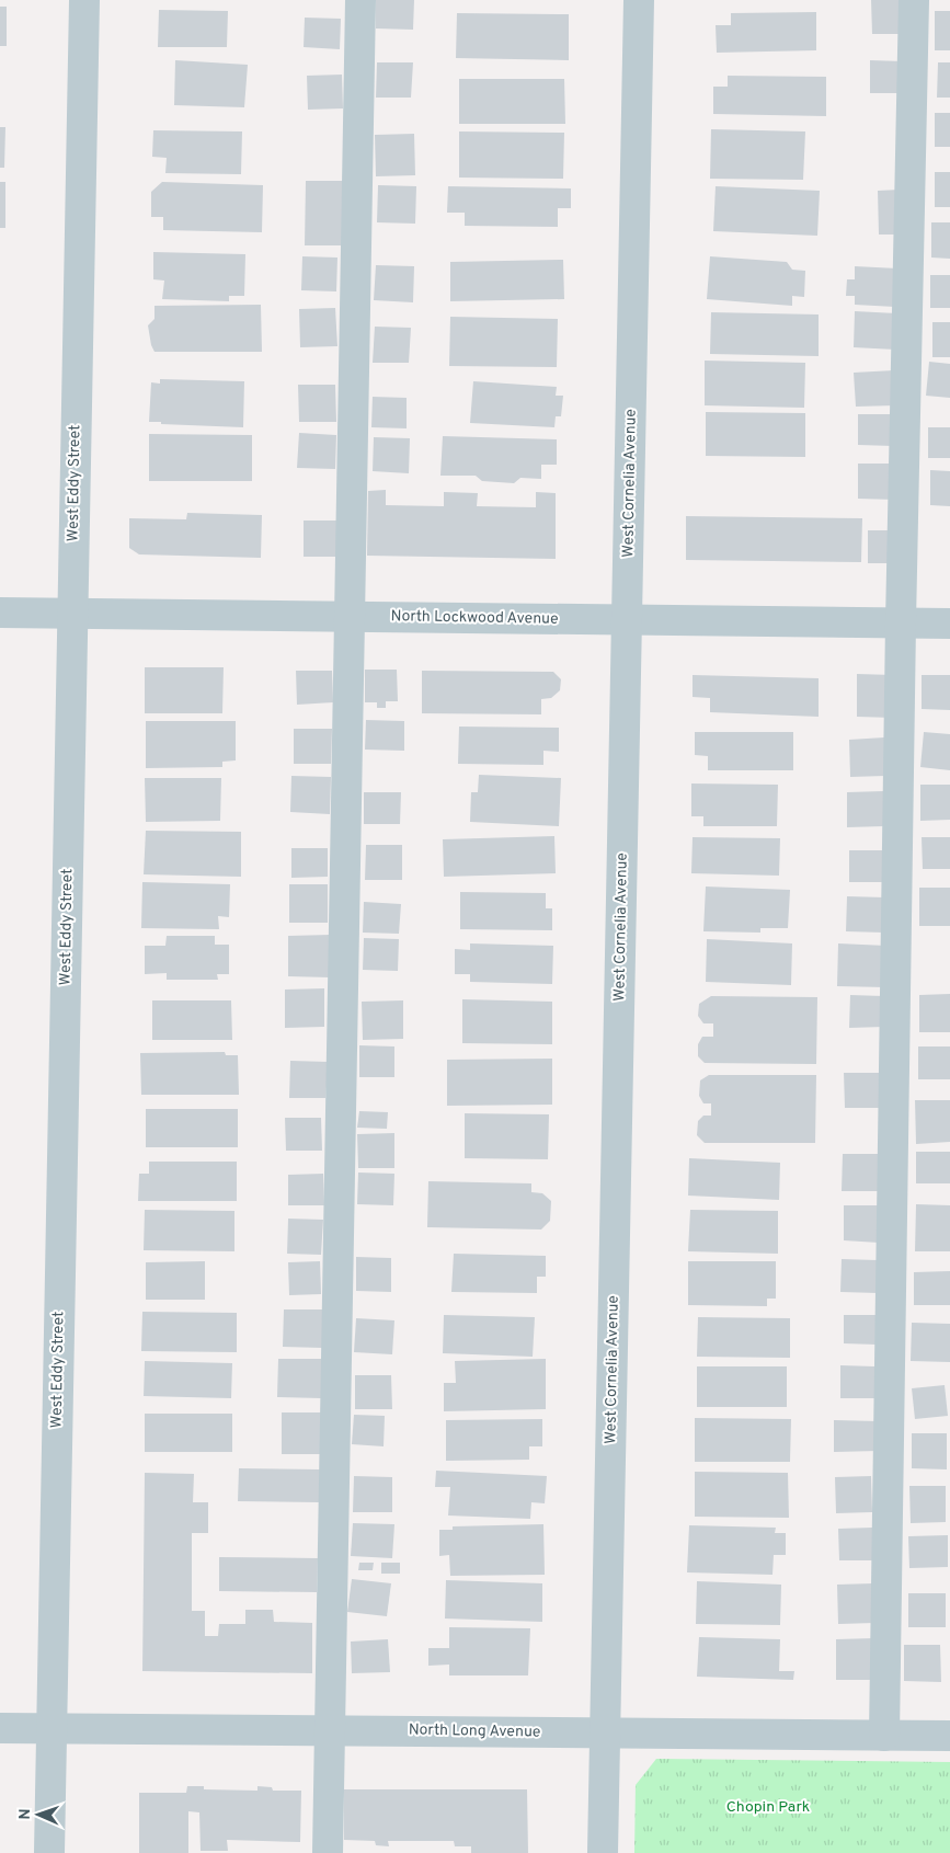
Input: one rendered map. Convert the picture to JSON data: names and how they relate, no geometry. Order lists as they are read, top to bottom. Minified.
{"streets":{"street":["West Eddy Street","West Cornelia Avenue","North Lockwood Avenue","North Long Avenue"]},"crossings":[["West Eddy Street","North Lockwood Avenue"],["West Eddy Street","North Long Avenue"],["West Cornelia Avenue","North Lockwood Avenue"],["West Cornelia Avenue","North Long Avenue"]],"parks":["Chopin Park"],"north":"left"}
